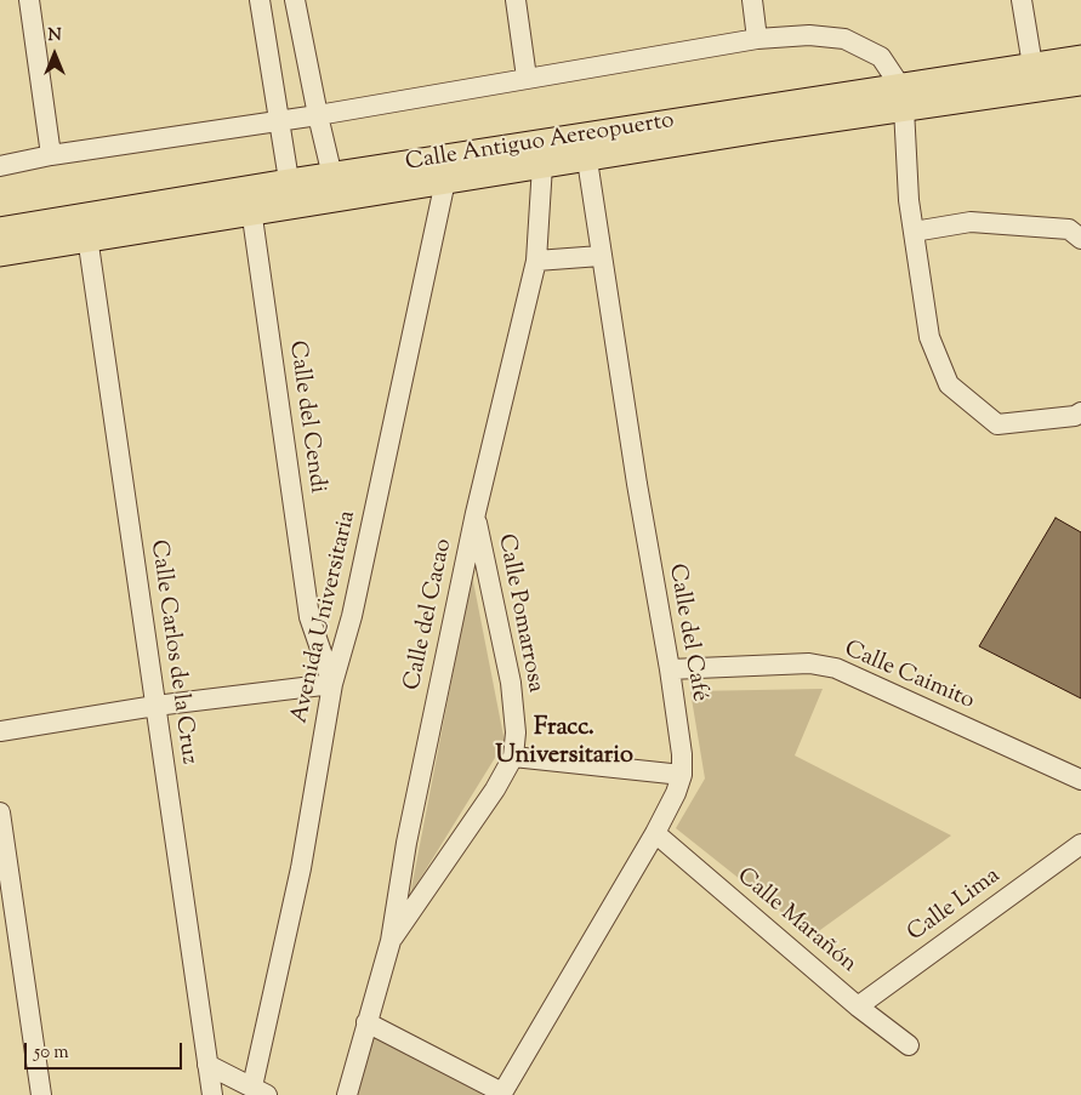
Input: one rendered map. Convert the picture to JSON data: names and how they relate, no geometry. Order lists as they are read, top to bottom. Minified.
{"streets":{"main road":["Calle Antiguo Aereopuerto"],"street":["Calle del Cendi","Calle Pomarrosa","Calle del Cacao","Avenida Universitaria","Calle del Café","Calle Carlos de la Cruz","Calle Caimito","Calle Lima","Calle Marañón"]},"crossings":[["Calle Antiguo Aereopuerto","Calle del Cendi"],["Calle Antiguo Aereopuerto","Calle del Cacao"],["Calle Antiguo Aereopuerto","Avenida Universitaria"],["Calle Antiguo Aereopuerto","Calle del Café"],["Calle Antiguo Aereopuerto","Calle Carlos de la Cruz"],["Calle del Cendi","Avenida Universitaria"],["Calle Pomarrosa","Calle del Cacao"],["Calle del Café","Calle Caimito"],["Calle del Café","Calle Marañón"],["Calle Lima","Calle Marañón"]],"districts":["Fracc. Universitario"],"scale_bar":"50 m","north":"top"}
